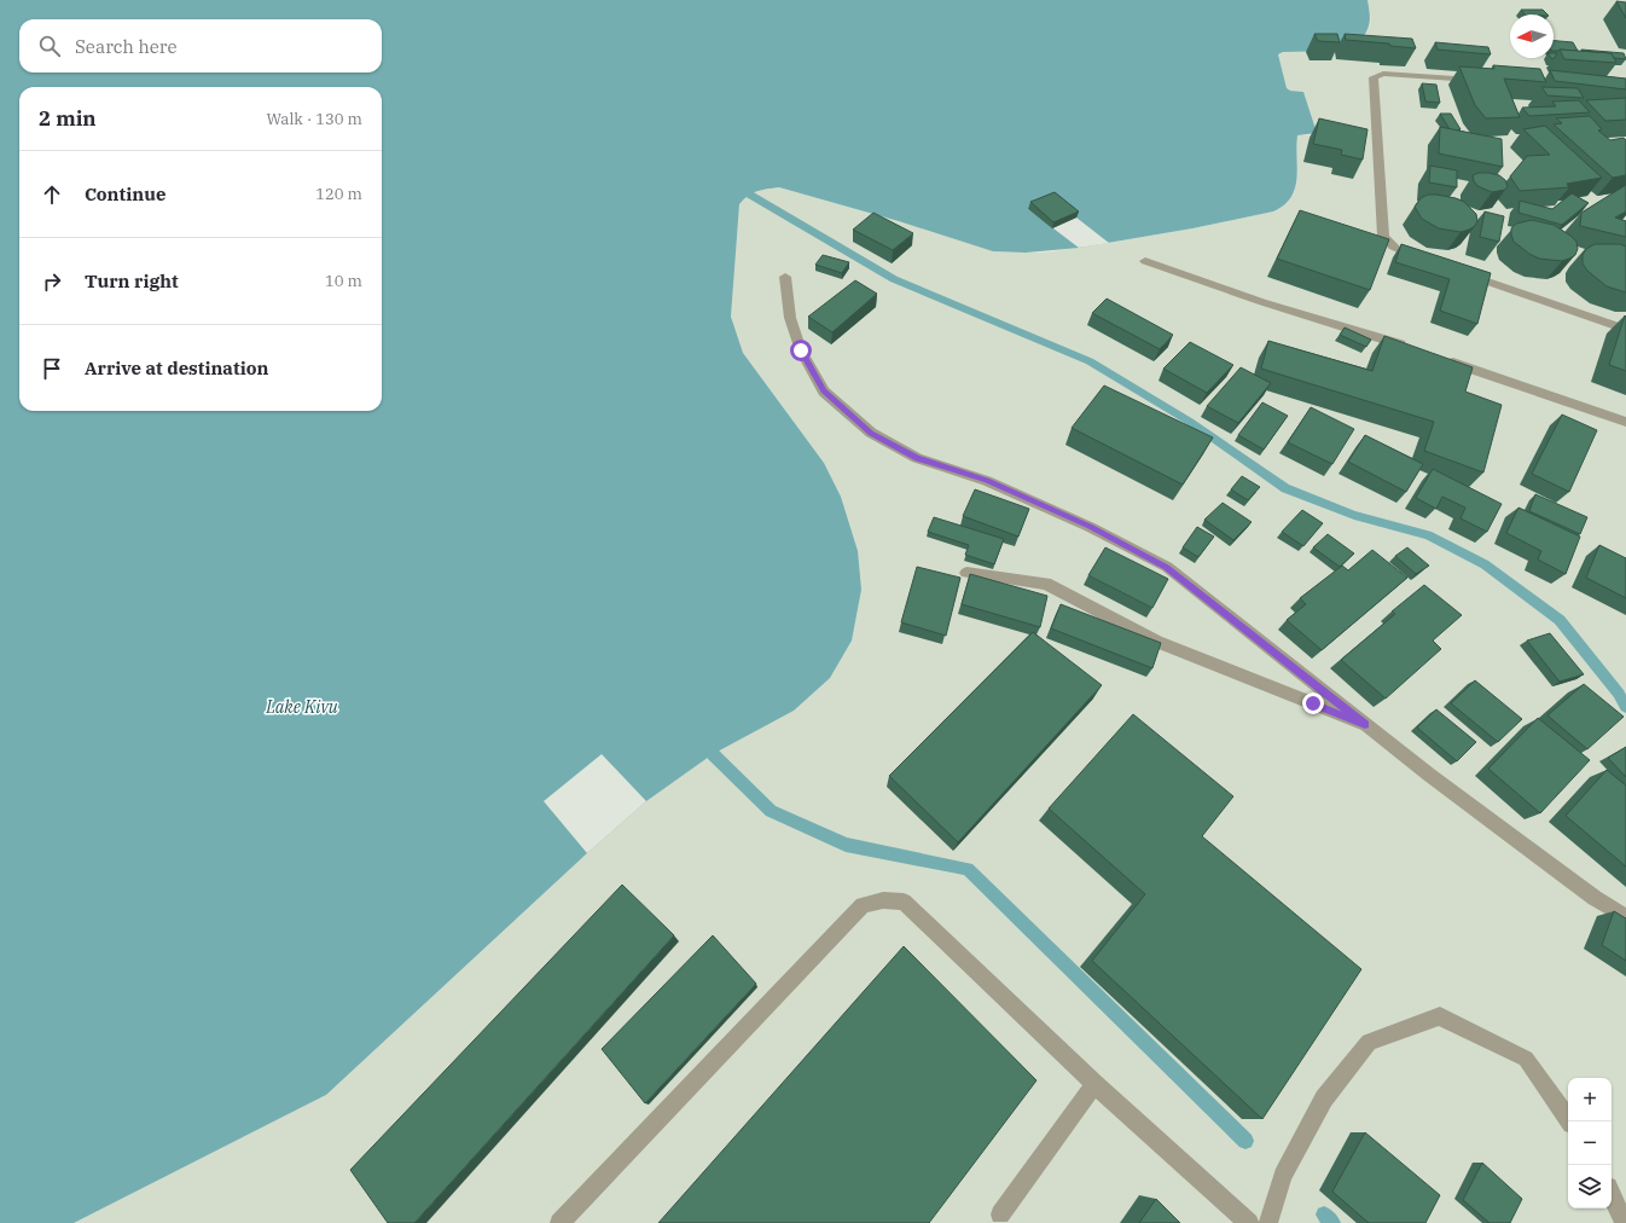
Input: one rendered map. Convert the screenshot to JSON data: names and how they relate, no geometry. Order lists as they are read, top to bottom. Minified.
{"water":["Lake Kivu"],"north":"left","page":{"search":"Search here","heading":["2 min","Walk · 130 m"],"list":[["Continue","120 m"],["Turn right","10 m"],"Arrive at destination"],"map_buttons":["+","−"]}}
